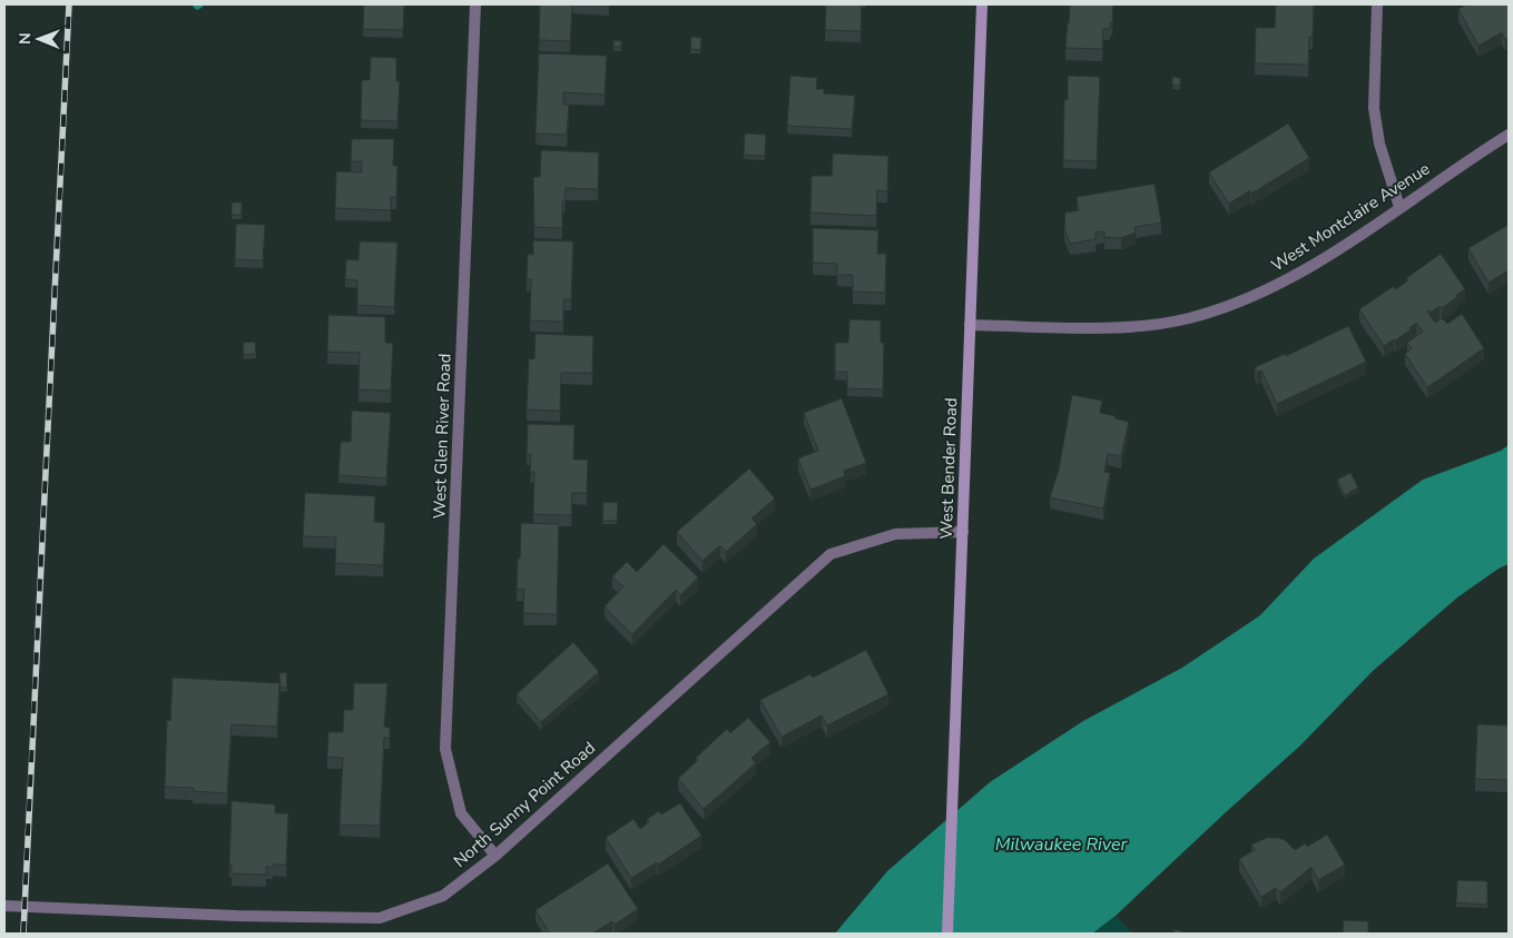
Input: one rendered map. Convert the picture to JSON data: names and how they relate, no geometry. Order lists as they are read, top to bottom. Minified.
{"streets":{"street":["West Montclaire Avenue","West Glen River Road","West Bender Road","North Sunny Point Road"]},"crossings":[["West Montclaire Avenue","West Bender Road"],["West Glen River Road","North Sunny Point Road"],["West Bender Road","North Sunny Point Road"]],"water":["Milwaukee River"],"north":"left"}
